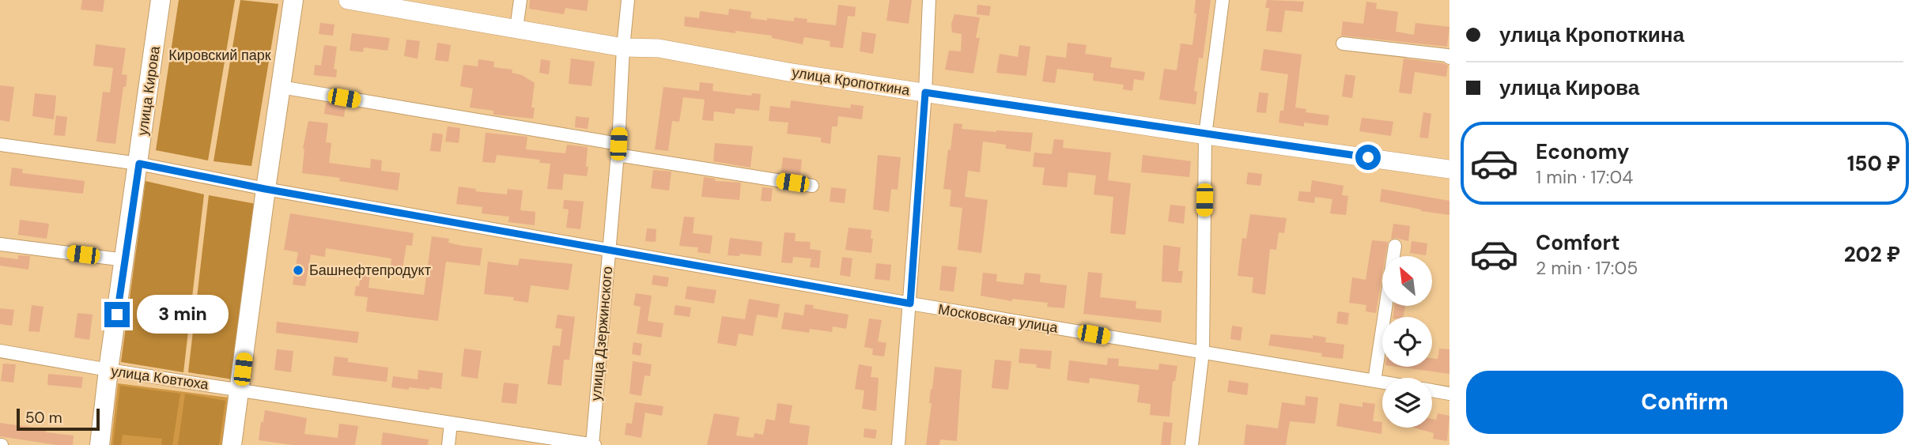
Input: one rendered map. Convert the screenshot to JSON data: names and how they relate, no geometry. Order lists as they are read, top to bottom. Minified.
{"streets":{"main road":["улица Кропоткина","улица Кирова"],"street":["Московская улица","улица Дзержинского","улица Ковтюха"]},"crossings":[["улица Кропоткина","улица Дзержинского"],["улица Кирова","Московская улица"],["улица Кирова","улица Ковтюха"],["Московская улица","улица Дзержинского"],["улица Дзержинского","улица Ковтюха"]],"parks":["Кировский парк"],"places":["Башнефтепродукт"],"scale_bar":"50 m","north":"top left","page":{"banner":["улица Кропоткина","улица Кирова"],"list":[{"name":"Economy","note":"1 min · 17:04","value":"150 ₽"},{"name":"Comfort","note":"2 min · 17:05","value":"202 ₽"}],"bubble":"3 min","buttons":"Confirm","scale":"50 m"}}
